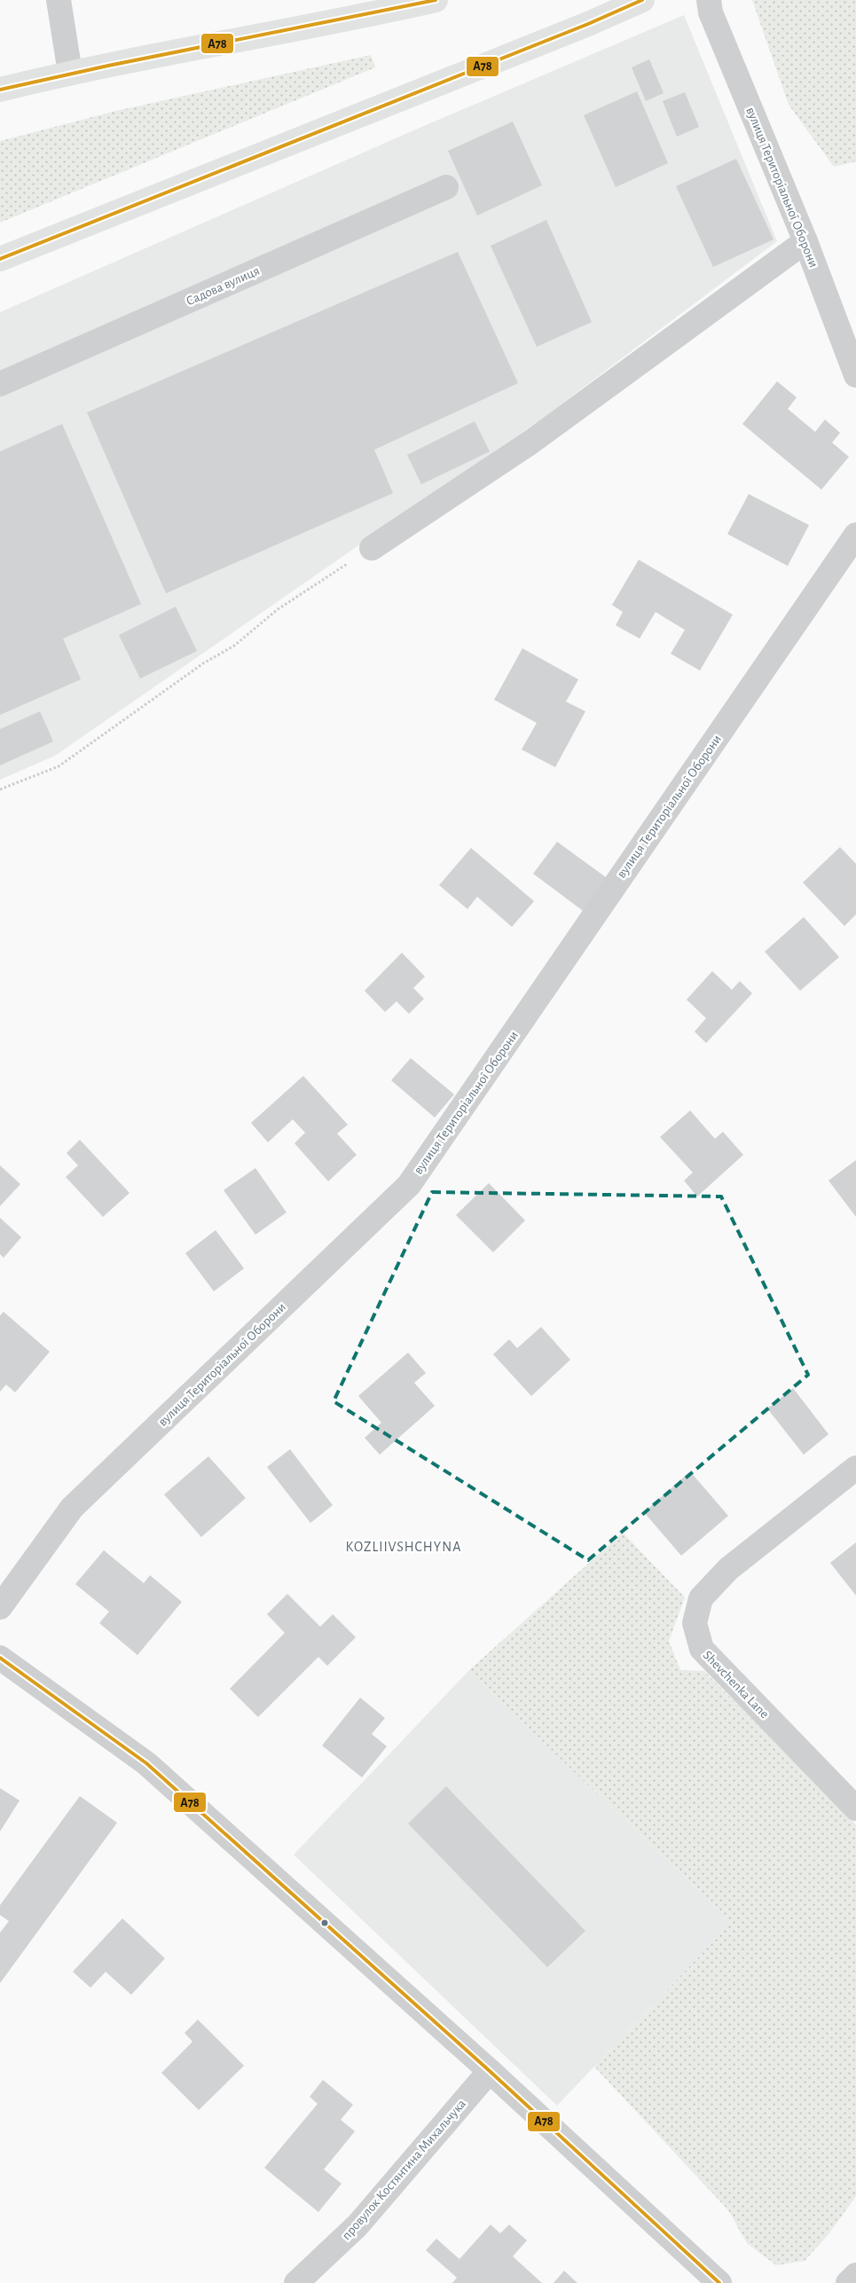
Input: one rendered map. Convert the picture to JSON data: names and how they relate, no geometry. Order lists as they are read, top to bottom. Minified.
{"streets":{"street":["вулиця Територіальної Оборони","Садова вулиця","Shevchenka Lane","провулок Костянтина Михальчука"]},"districts":["KOZLIIVSHCHYNA"],"lines":["transit line А78"]}
